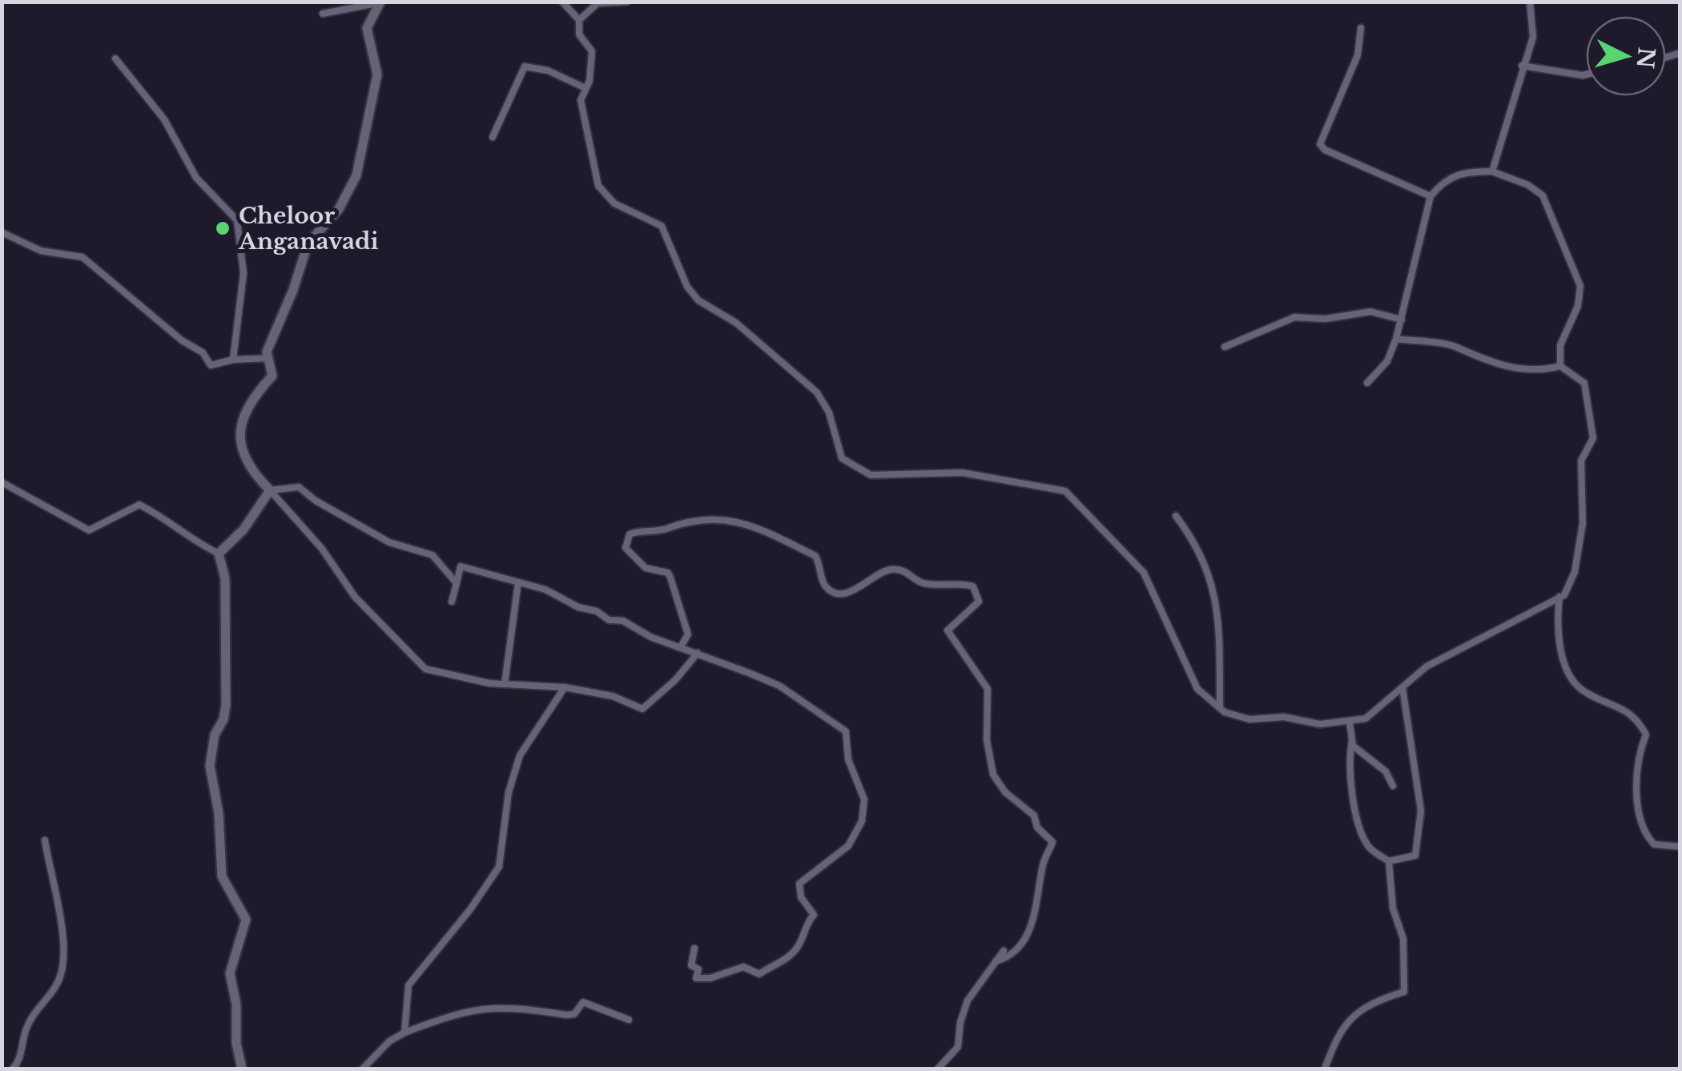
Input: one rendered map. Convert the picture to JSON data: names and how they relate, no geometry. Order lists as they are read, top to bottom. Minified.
{"places":["Cheloor Anganavadi"],"north":"right"}
